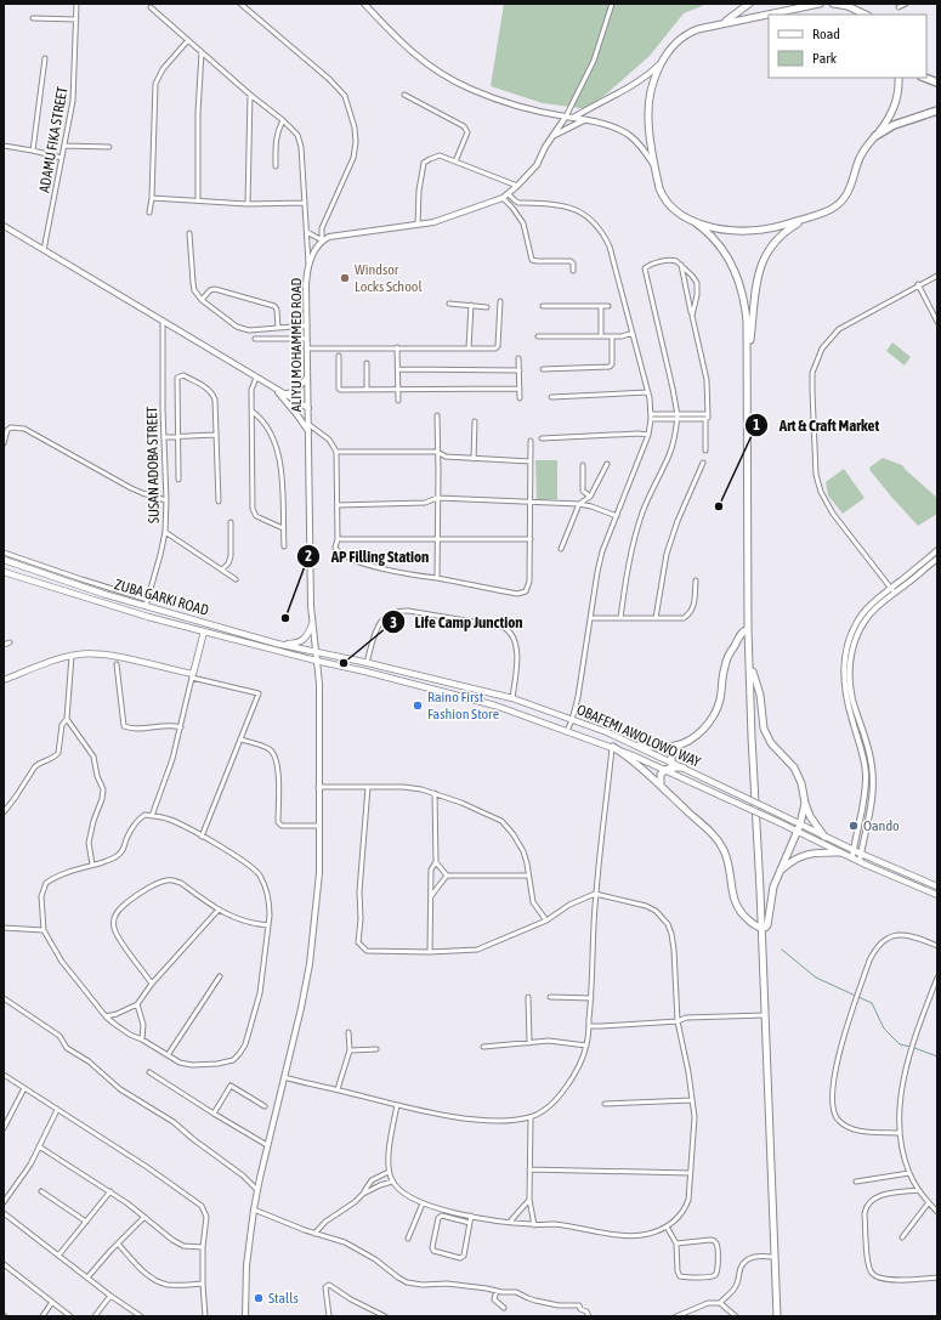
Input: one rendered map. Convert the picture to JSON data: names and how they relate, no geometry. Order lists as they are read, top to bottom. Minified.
{"streets":{"main road":["ZUBA GARKI ROAD","OBAFEMI AWOLOWO WAY"],"street":["ADAMU FIKA STREET","ALIYU MOHAMMED ROAD","SUSAN ADOBA STREET"]},"crossings":[["ALIYU MOHAMMED ROAD","ZUBA GARKI ROAD"],["ALIYU MOHAMMED ROAD","OBAFEMI AWOLOWO WAY"],["SUSAN ADOBA STREET","ZUBA GARKI ROAD"],["ZUBA GARKI ROAD","OBAFEMI AWOLOWO WAY"]],"places":["Windsor Locks School","Art & Craft Market","AP Filling Station","Life Camp Junction","Raino First Fashion Store","Oando","Stalls"],"legend":["Road","Park"]}
